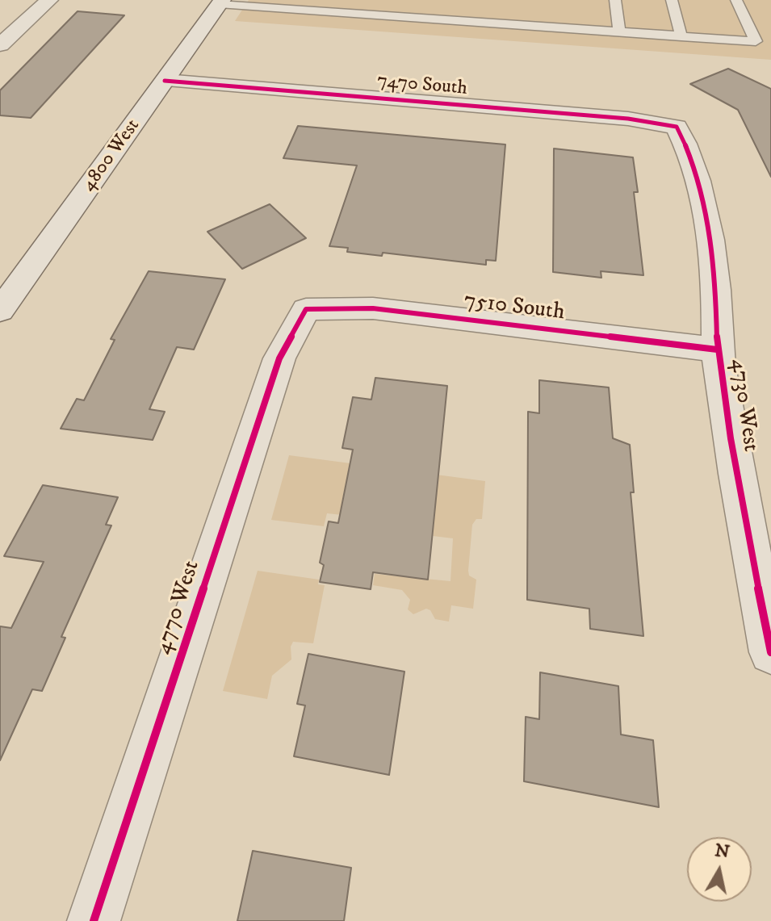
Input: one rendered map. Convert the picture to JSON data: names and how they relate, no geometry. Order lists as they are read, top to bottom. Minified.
{"streets":{"street":["7470 South","4800 West","7510 South","4730 West","4770 West"]},"crossings":[["7470 South","4800 West"],["7470 South","4730 West"],["7510 South","4730 West"],["7510 South","4770 West"]],"north":"top"}
